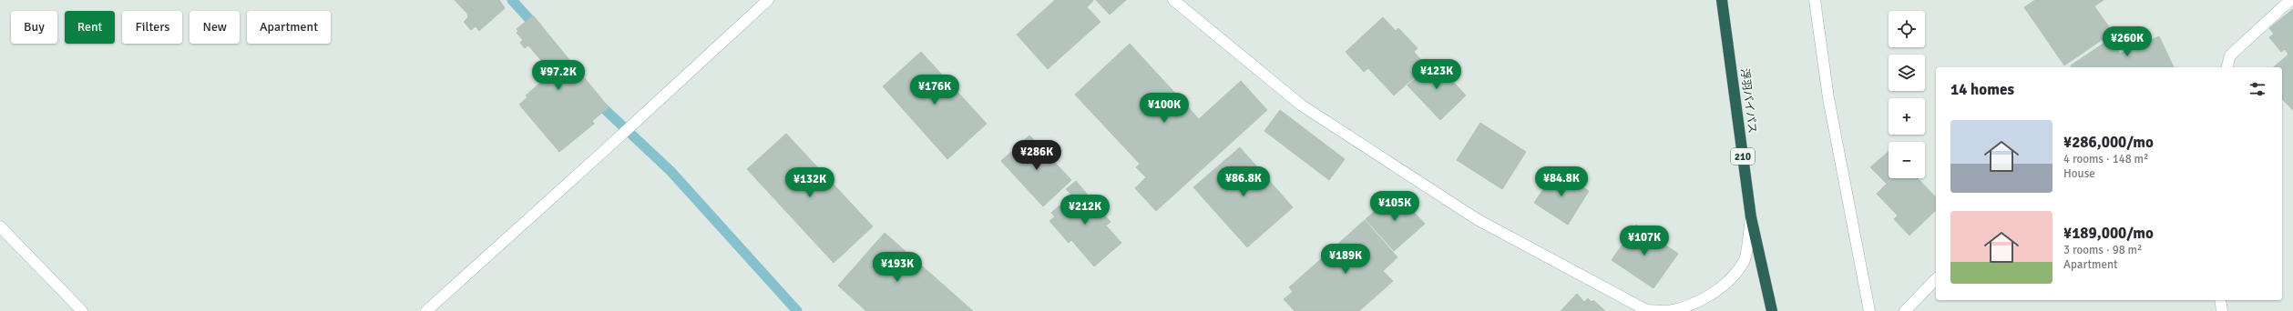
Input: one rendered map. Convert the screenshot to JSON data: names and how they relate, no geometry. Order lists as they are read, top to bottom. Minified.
{"streets":{"highway":["浮羽バイパス","210"]},"page":{"map_buttons":["+","−"],"chip":["Buy","Rent","Filters","New","Apartment"],"price":["¥260K","¥123K","¥97.2K","¥176K","¥100K","¥286K","¥86.8K","¥84.8K","¥132K","¥105K","¥212K","¥107K","¥189K","¥193K"],"heading":"14 homes","list":[{"name":"¥286,000/mo","note":"4 rooms · 148 m² · House"},{"name":"¥189,000/mo","note":"3 rooms · 98 m² · Apartment"}]}}
